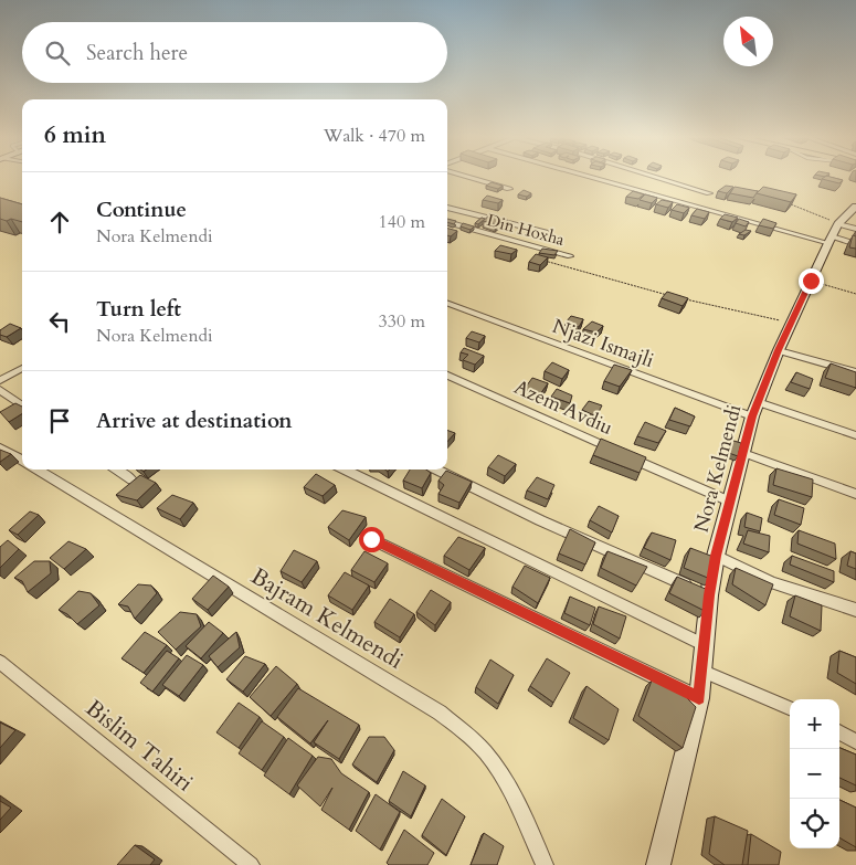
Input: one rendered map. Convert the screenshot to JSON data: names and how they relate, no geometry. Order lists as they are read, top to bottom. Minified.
{"streets":{"street":["Din Hoxha","Njazi Ismajli","Azem Avdiu","Nora Kelmendi","Bajram Kelmendi","Bislim Tahiri"]},"crossings":[["Njazi Ismajli","Nora Kelmendi"],["Azem Avdiu","Nora Kelmendi"]],"north":"top left","page":{"search":"Search here","heading":["6 min","Walk · 470 m"],"list":[["Continue","Nora Kelmendi","140 m"],["Turn left","Nora Kelmendi","330 m"],"Arrive at destination"],"map_buttons":["+","−"]}}
